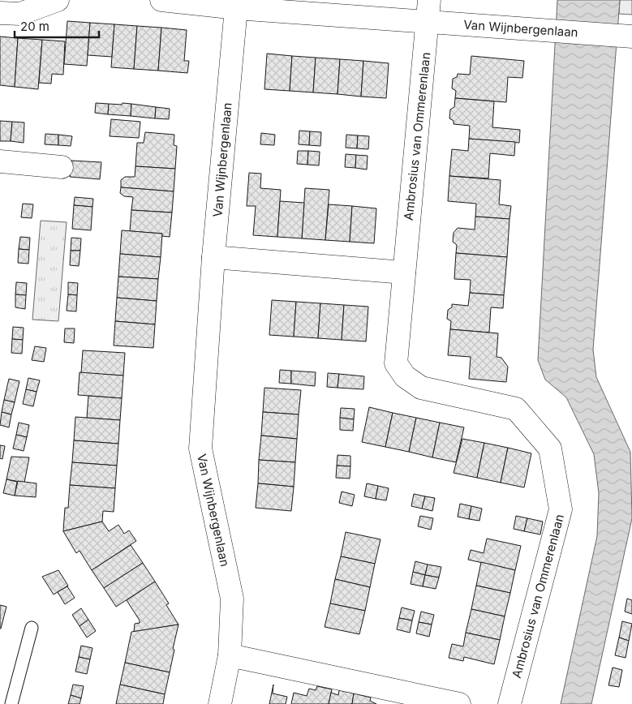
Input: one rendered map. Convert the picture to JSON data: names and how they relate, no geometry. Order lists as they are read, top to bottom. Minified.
{"streets":{"street":["Van Wijnbergenlaan","Ambrosius van Ommerenlaan"]},"crossings":[["Van Wijnbergenlaan","Ambrosius van Ommerenlaan"]],"scale_bar":"20 m"}
